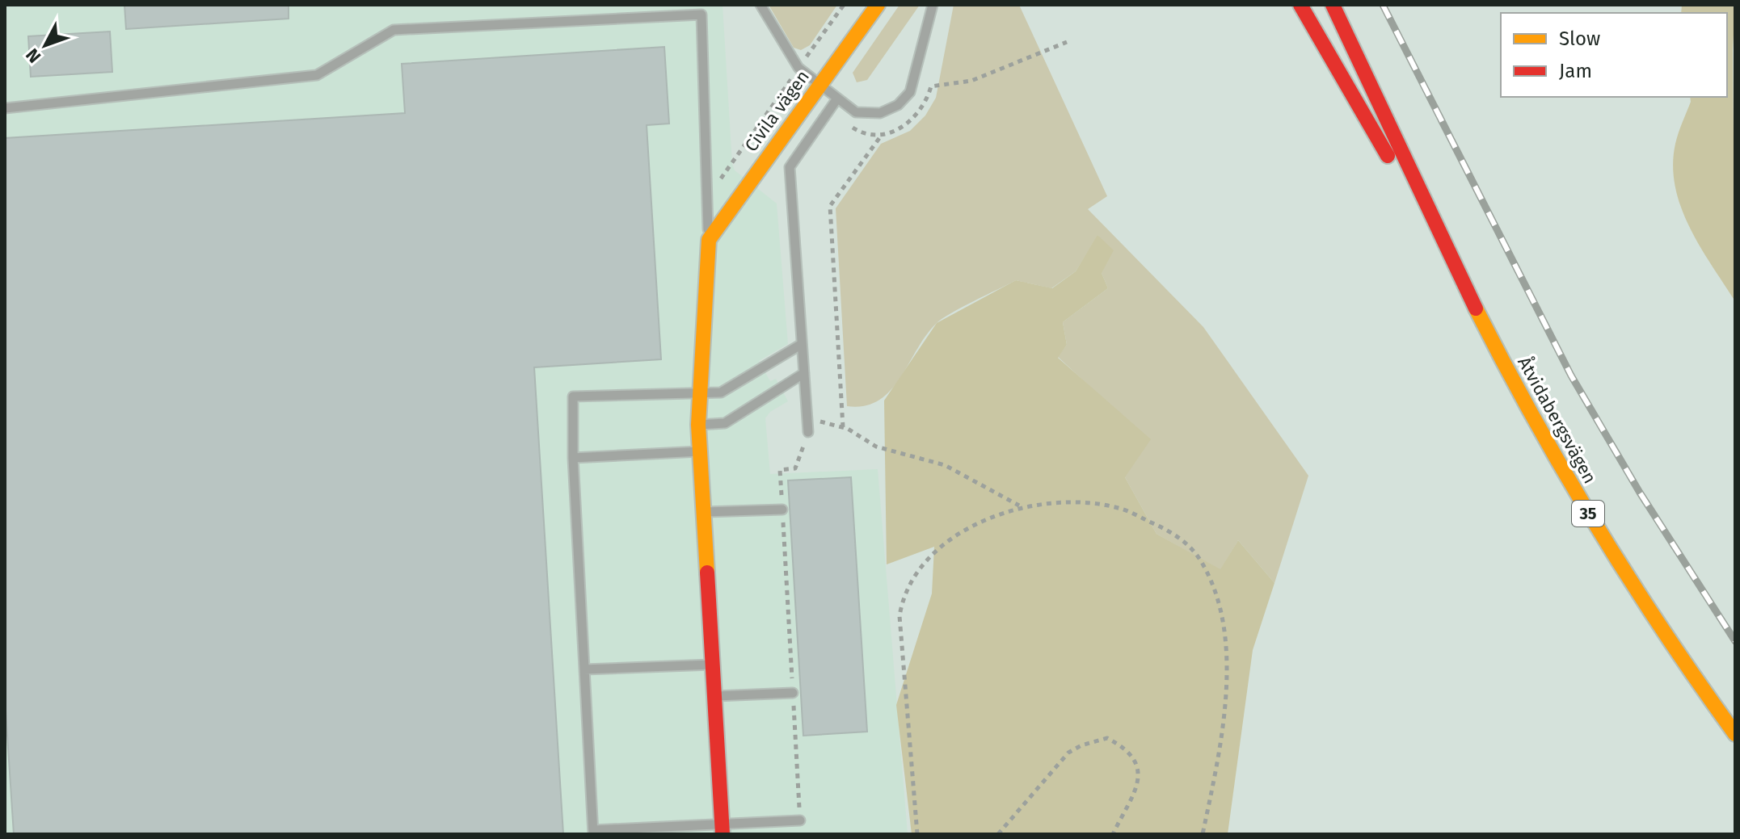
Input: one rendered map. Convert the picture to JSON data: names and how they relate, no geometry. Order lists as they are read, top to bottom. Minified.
{"streets":{"main road":["Civila vägen","Åtvidabergsvägen","35"]},"legend":["Slow","Jam"],"north":"bottom left"}
